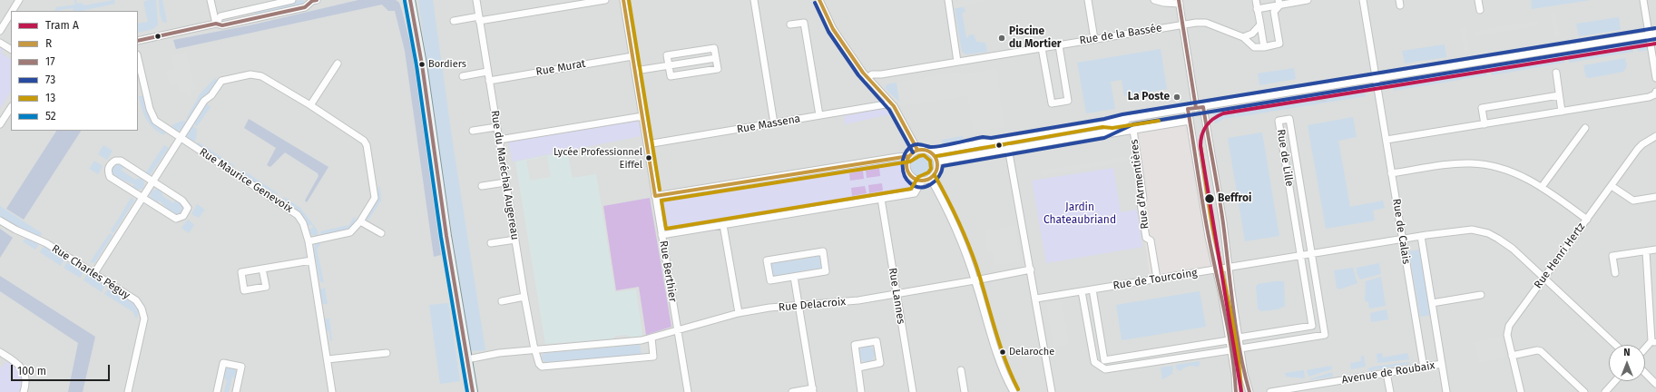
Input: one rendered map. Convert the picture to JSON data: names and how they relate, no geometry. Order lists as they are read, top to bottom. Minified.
{"streets":{"street":["Rue de la Bassée","Rue Murat","Rue Massena","Rue de Lille","Rue du Maréchal Augereau","Rue Maurice Genevoix","Rue d'Armentières","Rue de Calais","Rue Henri Hertz","Rue Berthier","Rue Charles Péguy","Rue de Tourcoing","Rue Lannes","Rue Delacroix","Avenue de Roubaix"]},"crossings":[["Rue Murat","Rue du Maréchal Augereau"],["Rue Murat","Rue Berthier"],["Rue Massena","Rue Berthier"],["Rue de Lille","Rue de Tourcoing"],["Rue du Maréchal Augereau","Rue Delacroix"],["Rue d'Armentières","Rue de Tourcoing"],["Rue de Calais","Rue de Tourcoing"],["Rue de Calais","Avenue de Roubaix"],["Rue Henri Hertz","Rue de Tourcoing"],["Rue Berthier","Rue Delacroix"],["Rue Lannes","Rue Delacroix"]],"parks":["Jardin Chateaubriand"],"places":["Piscine du Mortier","Bordiers","La Poste","Lycée Professionnel Eiffel","Beffroi","Delaroche"],"lines":["transit line R","transit line 17","transit line 13","transit line 52","transit line 73","tram line A"],"legend":["Tram A","R","17","73","13","52"],"scale_bar":"100 m","north":"top"}
